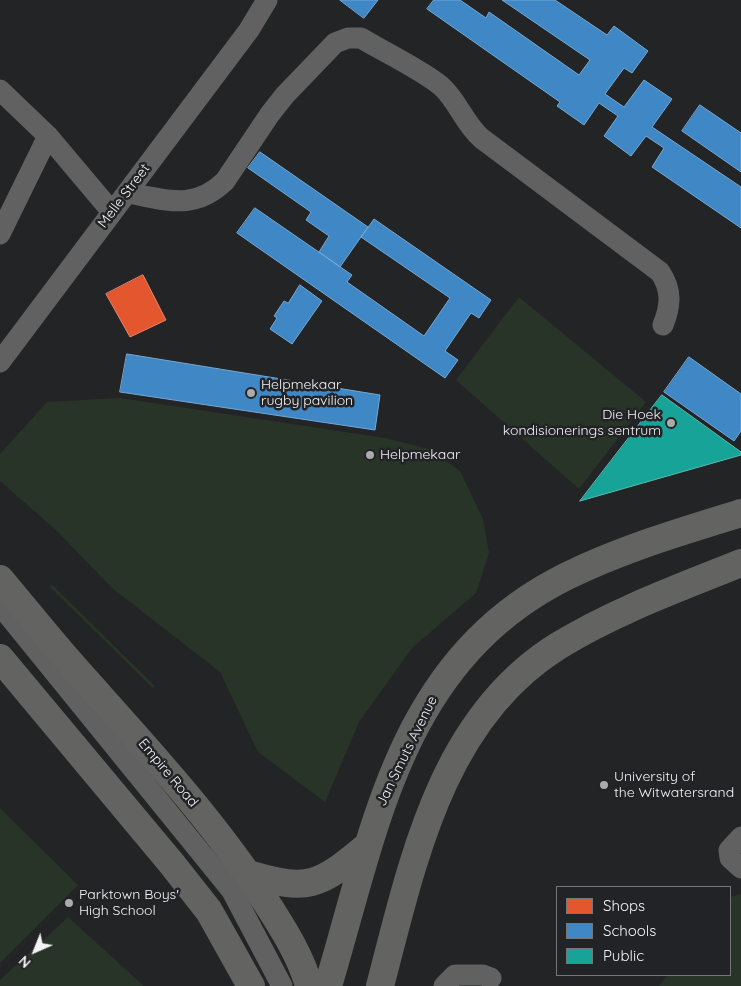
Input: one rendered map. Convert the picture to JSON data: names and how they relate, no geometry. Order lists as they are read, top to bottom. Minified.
{"streets":{"main road":["Jan Smuts Avenue","Empire Road"],"street":["Melle Street"]},"places":["Helpmekaar rugby pavilion","Die Hoek kondisionerings sentrum","Helpmekaar","University of the Witwatersrand","Parktown Boys' High School"],"legend":["Shops","Schools","Public"],"north":"bottom left"}
